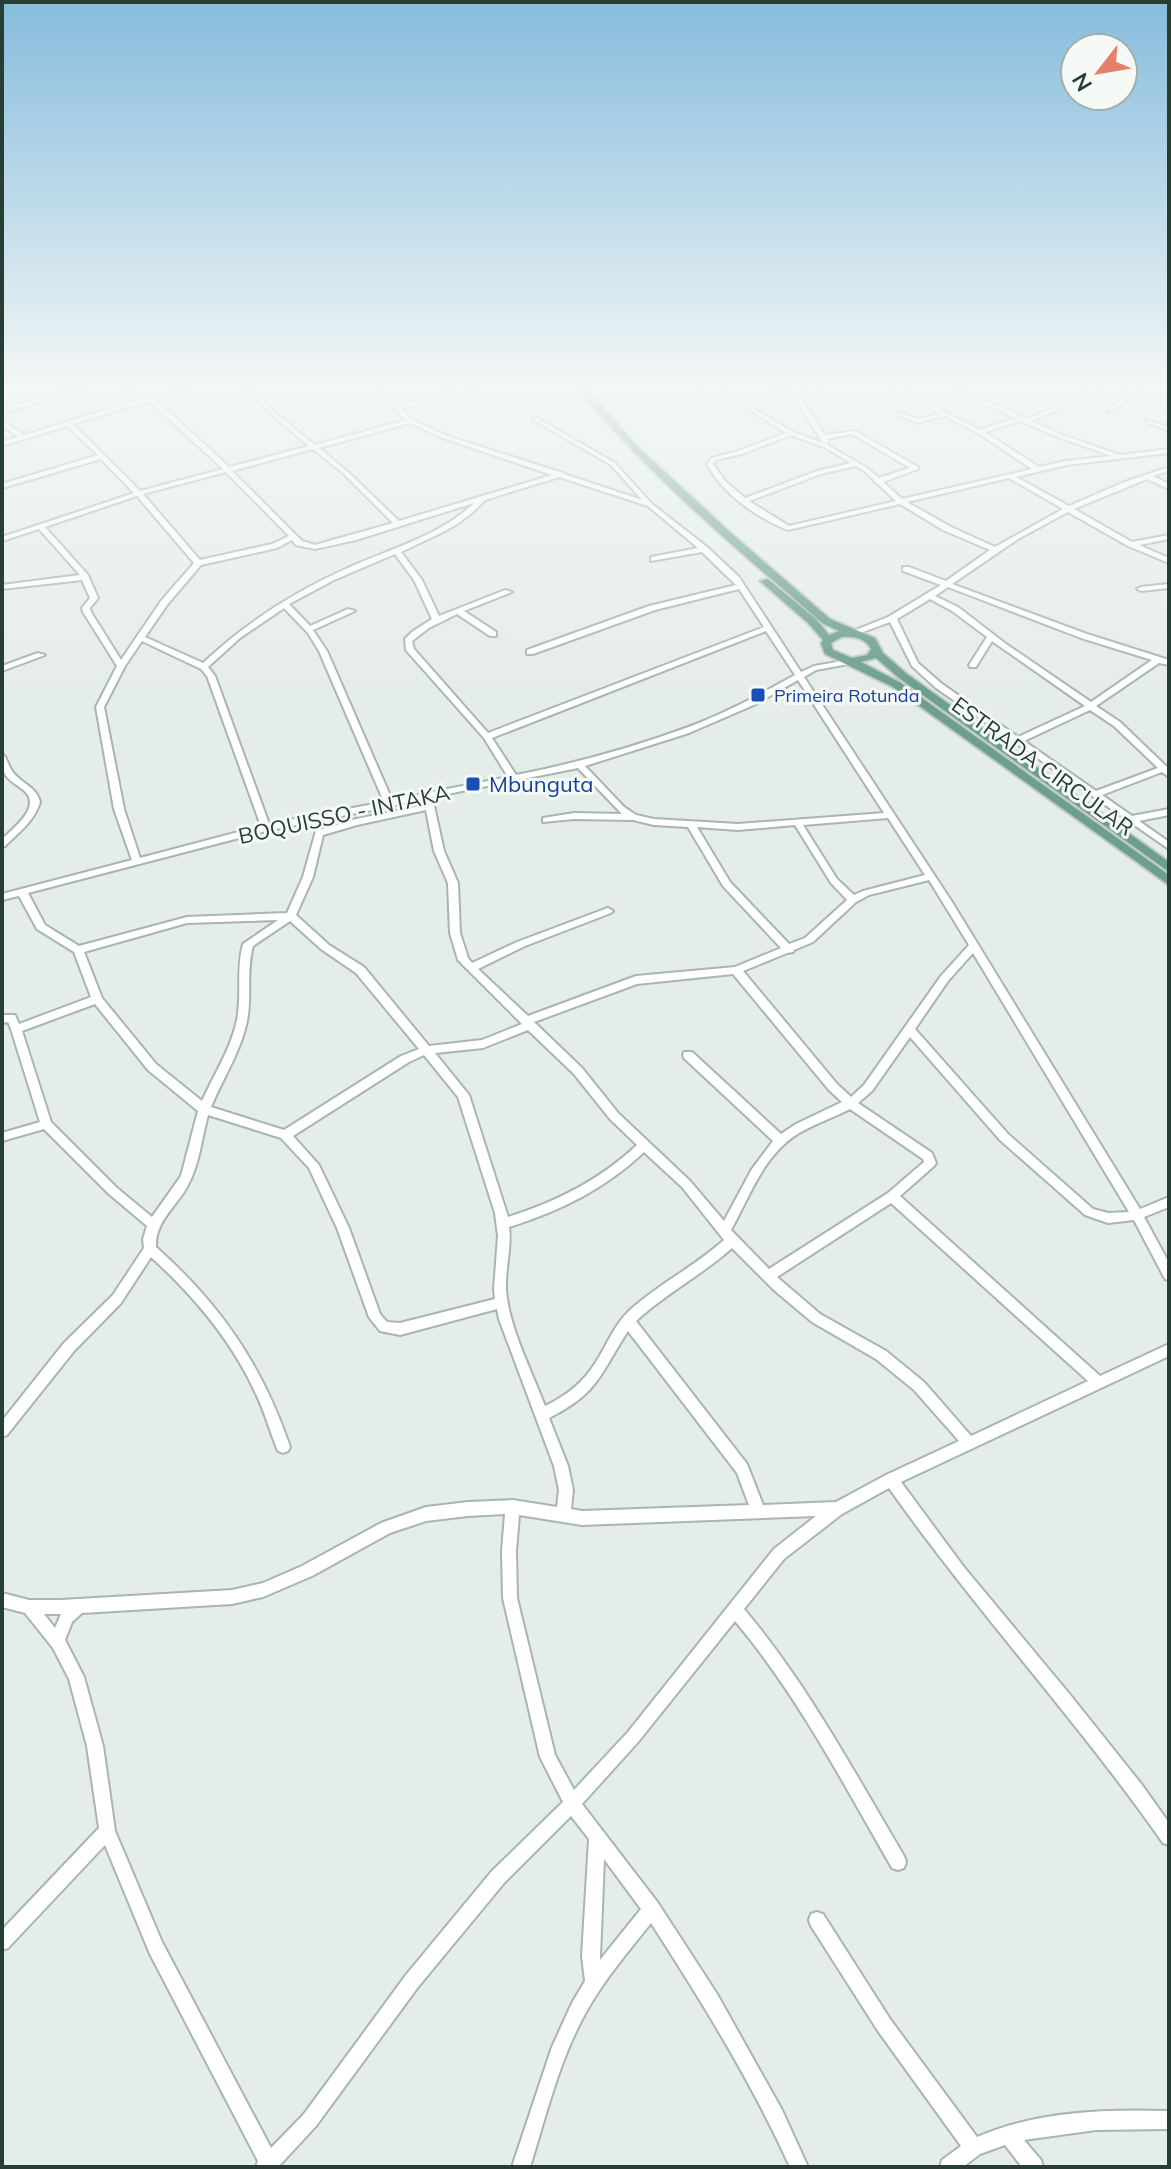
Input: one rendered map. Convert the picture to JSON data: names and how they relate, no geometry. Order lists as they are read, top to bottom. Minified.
{"streets":{"main road":["ESTRADA CIRCULAR"],"street":["BOQUISSO - INTAKA"]},"places":{"transit":["Primeira Rotunda","Mbunguta"]},"north":"bottom left"}
